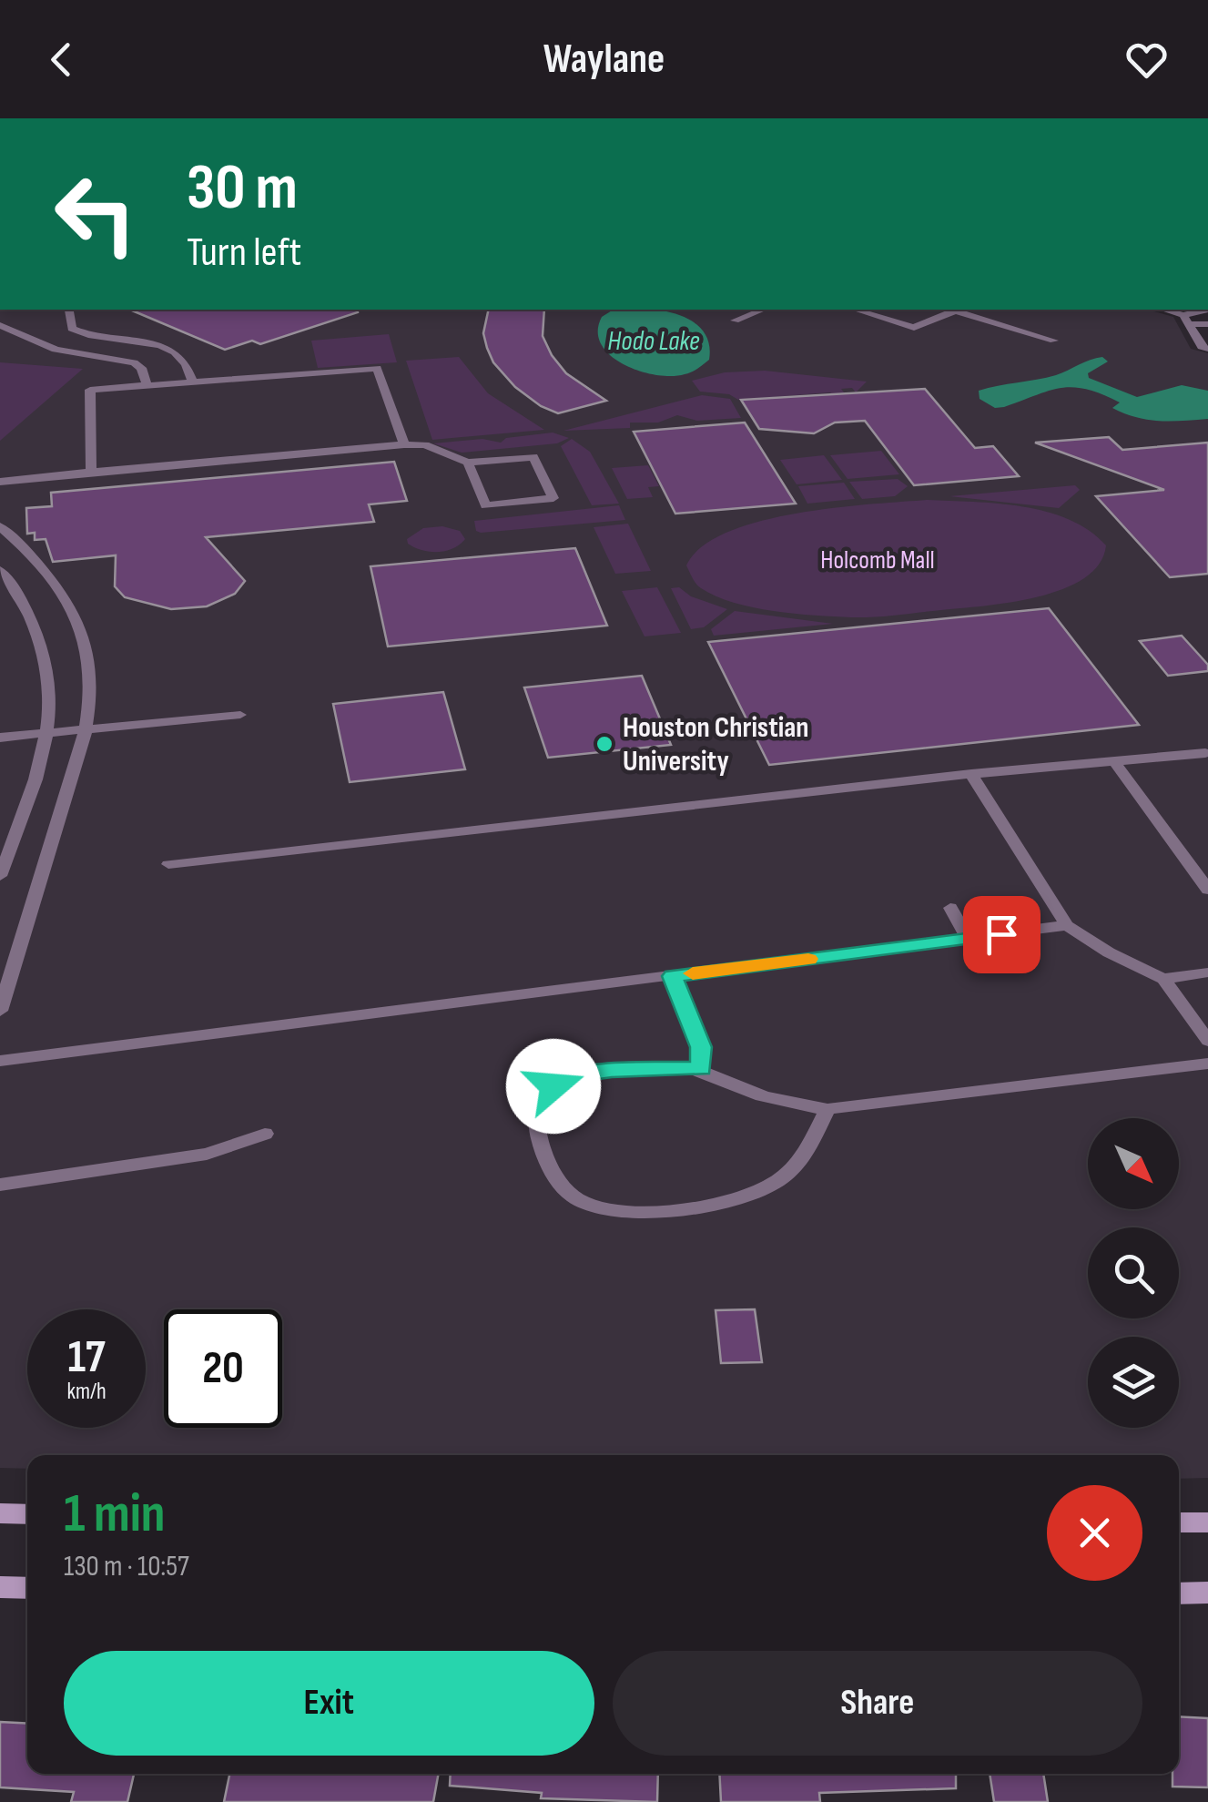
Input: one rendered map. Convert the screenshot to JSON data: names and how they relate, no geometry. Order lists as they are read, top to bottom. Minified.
{"water":["Hodo Lake"],"parks":["Holcomb Mall"],"places":["Houston Christian University"],"north":"bottom right","page":{"header":"Waylane","turn":["30 m","Turn left"],"speed":"17 km/h","limit":"20","heading":["1 min","130 m · 10:57"],"buttons":["Exit","Share"]}}
